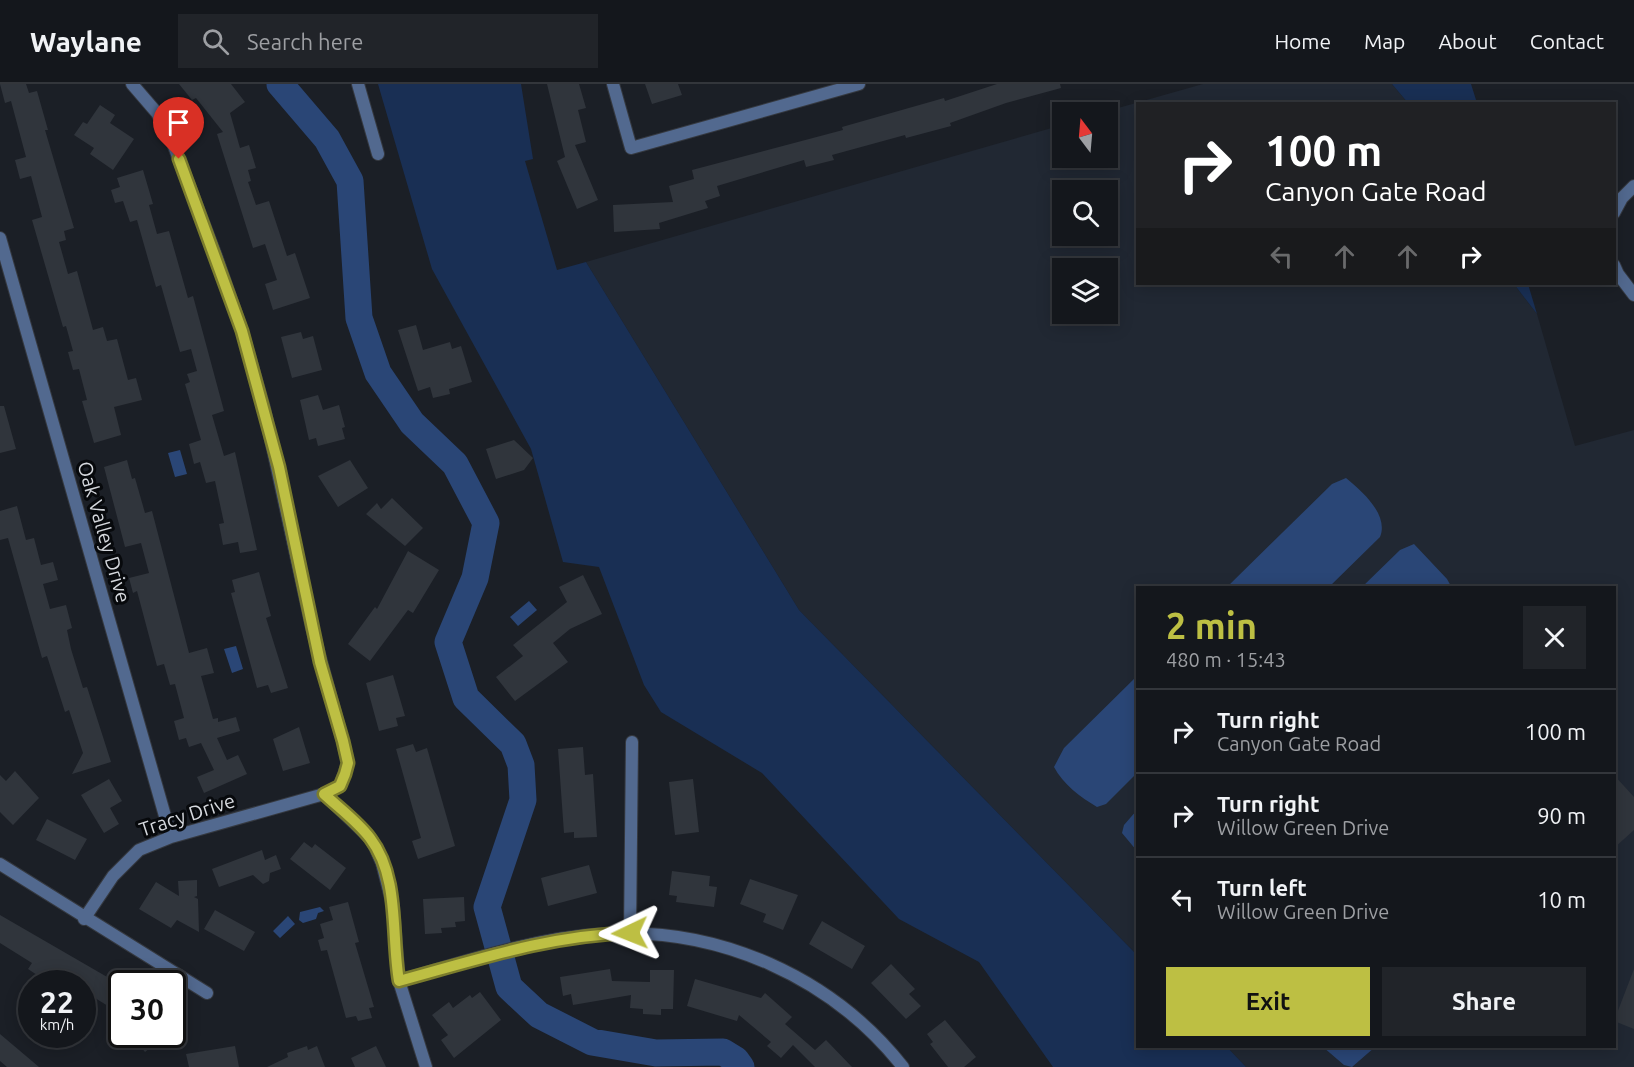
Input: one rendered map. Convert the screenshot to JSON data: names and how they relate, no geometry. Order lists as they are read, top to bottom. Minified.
{"streets":{"street":["Oak Valley Drive","Tracy Drive"]},"crossings":[["Oak Valley Drive","Tracy Drive"]],"north":"top","page":{"header":"Waylane","search":"Search here","nav":["Home","Map","About","Contact"],"turn":["100 m","Canyon Gate Road"],"heading":["2 min","480 m · 15:43"],"list":[{"name":"Turn right","note":"Canyon Gate Road","value":"100 m"},{"name":"Turn right","note":"Willow Green Drive","value":"90 m"},{"name":"Turn left","note":"Willow Green Drive","value":"10 m"}],"buttons":["Exit","Share"],"speed":"22 km/h","limit":"30"}}
